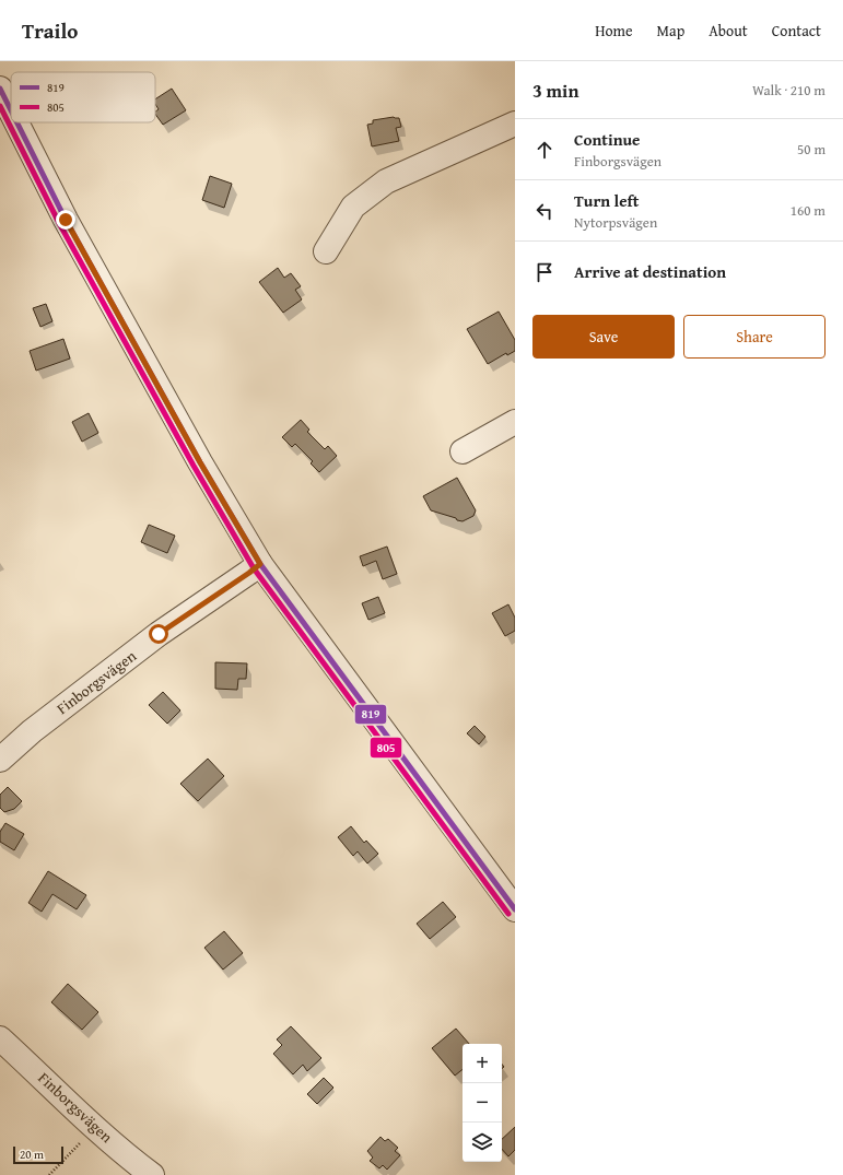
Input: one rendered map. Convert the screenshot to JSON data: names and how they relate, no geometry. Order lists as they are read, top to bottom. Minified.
{"streets":{"street":["Finborgsvägen"]},"lines":["transit line 819","transit line 805"],"legend":["819","805"],"scale_bar":"20 m","page":{"header":"Trailo","nav":["Home","Map","About","Contact"],"heading":["3 min","Walk · 210 m"],"list":[["Continue","Finborgsvägen","50 m"],["Turn left","Nytorpsvägen","160 m"],"Arrive at destination"],"buttons":["Save","Share"],"map_buttons":["+","−"],"scale":"20 m"}}
